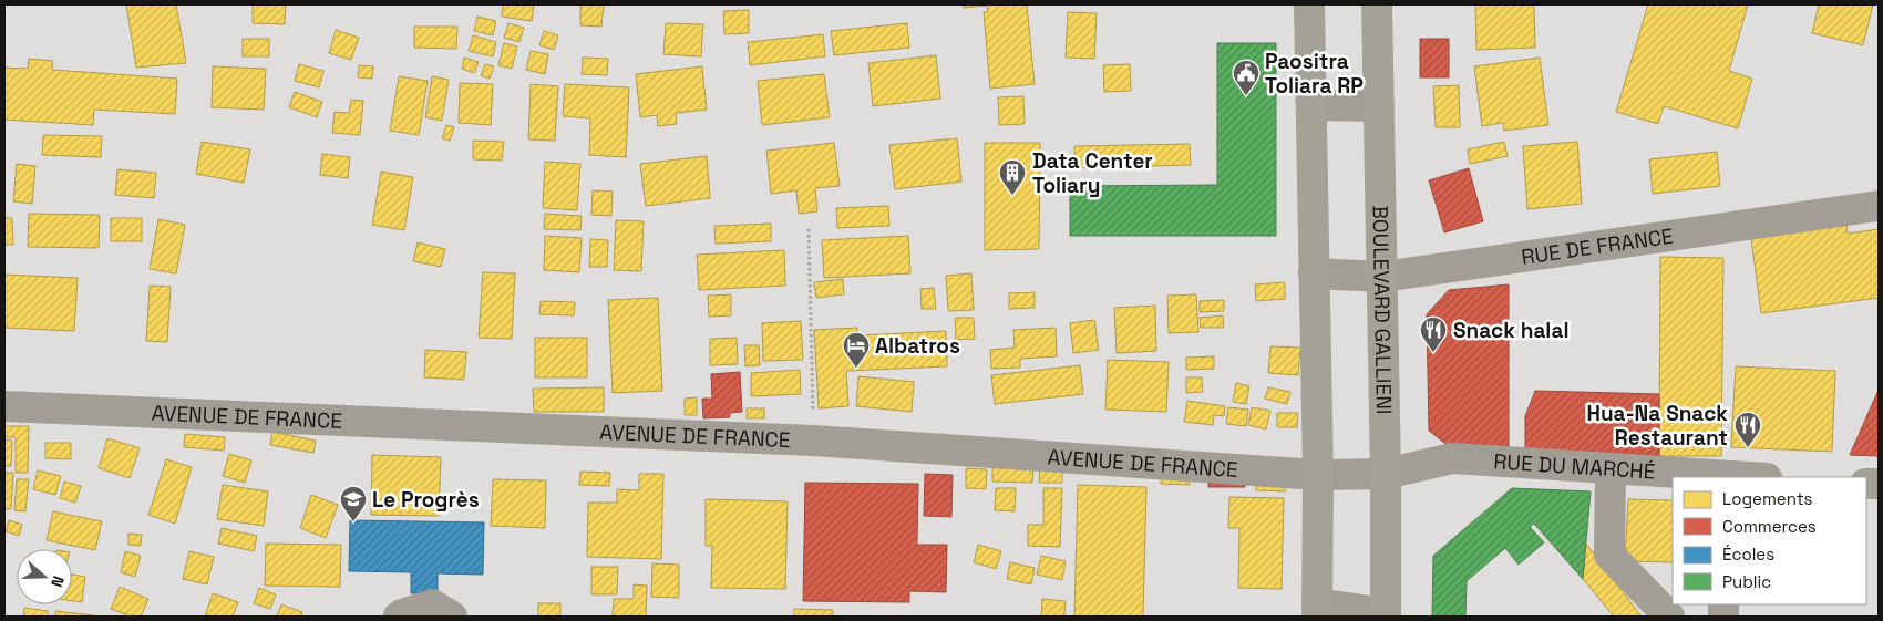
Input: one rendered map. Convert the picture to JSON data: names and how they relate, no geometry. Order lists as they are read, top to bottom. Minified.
{"streets":{"main road":["BOULEVARD GALLIENI"],"street":["RUE DE FRANCE","AVENUE DE FRANCE","RUE DU MARCHÉ"]},"crossings":[["RUE DE FRANCE","BOULEVARD GALLIENI"],["BOULEVARD GALLIENI","AVENUE DE FRANCE"],["BOULEVARD GALLIENI","RUE DU MARCHÉ"],["AVENUE DE FRANCE","RUE DU MARCHÉ"]],"places":{"public building":["Paositra Toliara RP"],"building":["Data Center Toliary"],"restaurant":["Snack halal","Hua-Na Snack Restaurant"],"hotel":["Albatros"],"school or university":["Le Progrès"]},"legend":["Logements","Commerces","Écoles","Public"],"north":"right"}
